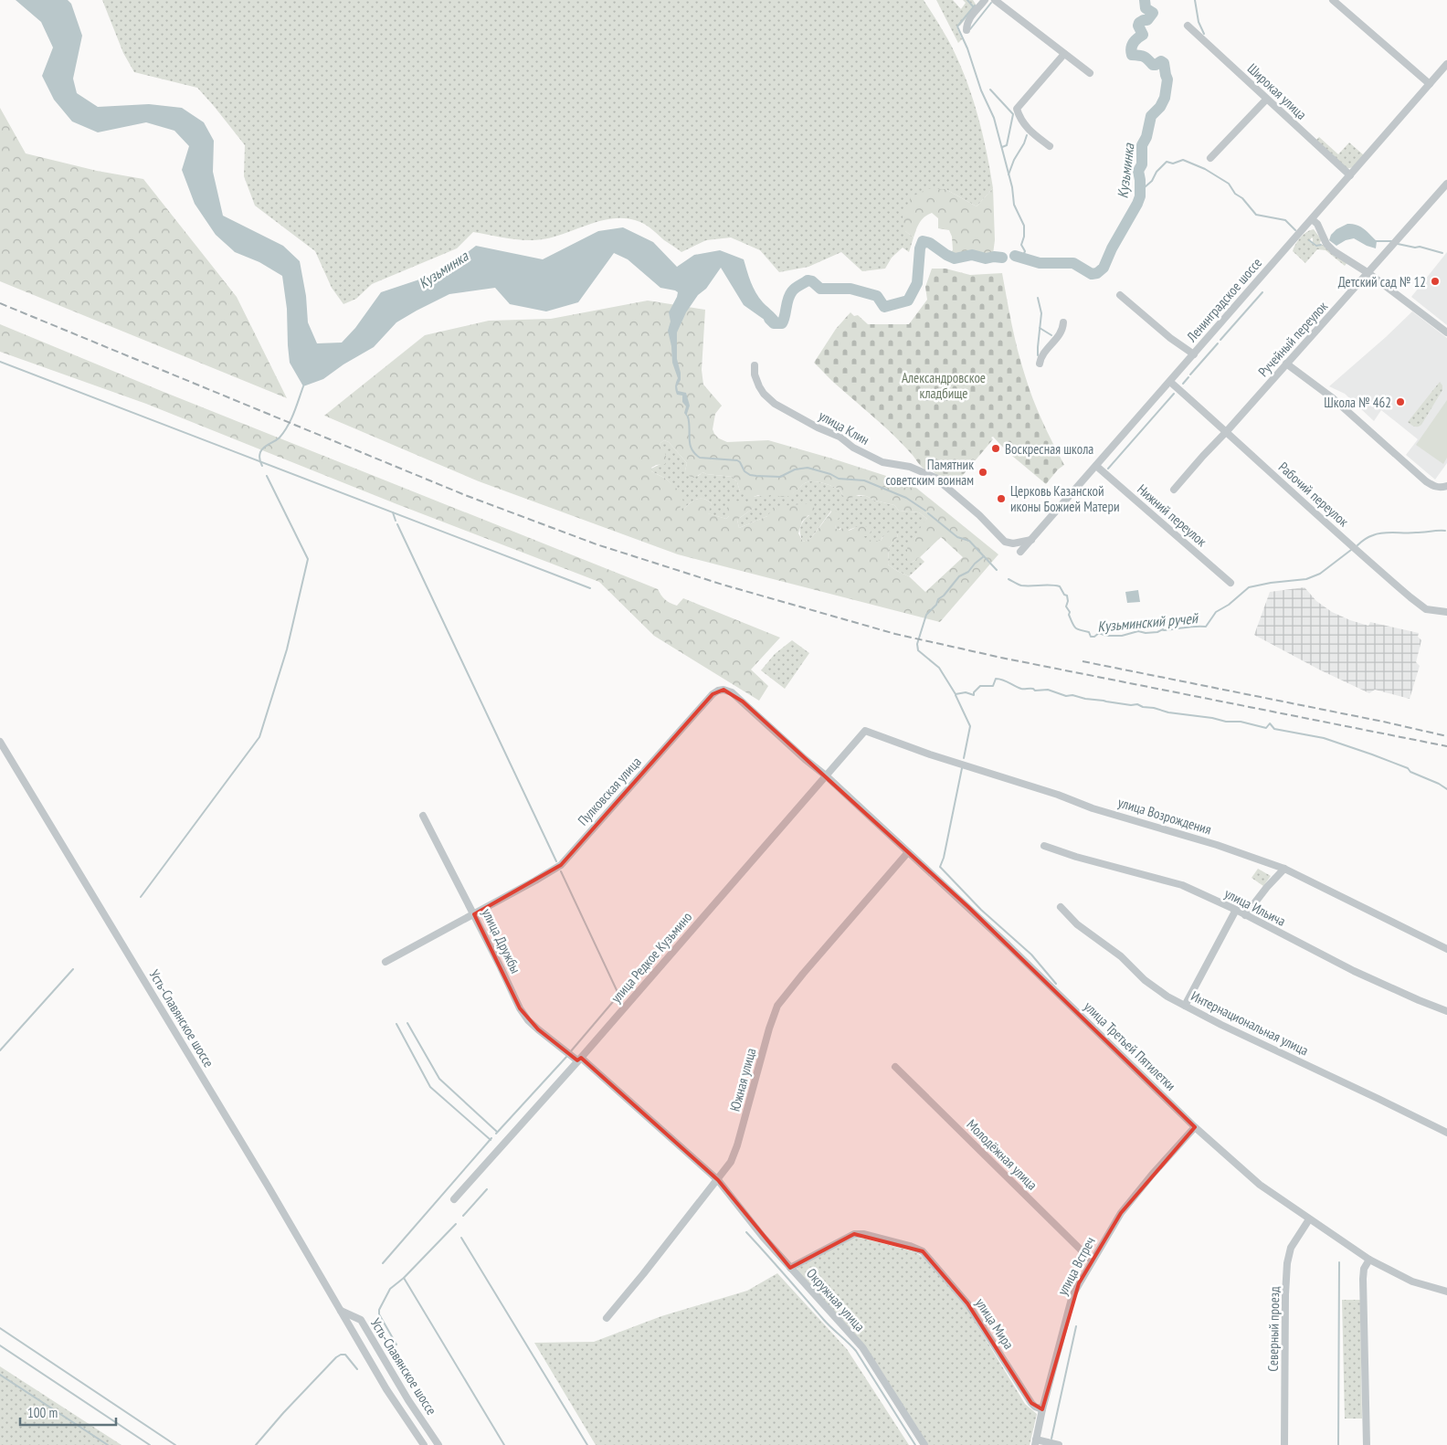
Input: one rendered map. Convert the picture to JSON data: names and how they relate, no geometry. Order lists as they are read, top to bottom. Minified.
{"streets":{"street":["Широкая улица","Ленинградское шоссе","Ручейный переулок","улица Клин","Рабочий переулок","Нижний переулок","Пулковская улица","улица Возрождения","улица Ильича","улица Дружбы","улица Редкое Кузьмино","Усть-Славянское шоссе","Интернациональная улица","улица Третьей Пятилетки","Южная улица","Молодёжная улица","улица Встреч","Окружная улица","улица Мира","Северный проезд"]},"crossings":[["Широкая улица","Ленинградское шоссе"],["Ленинградское шоссе","улица Клин"],["Ленинградское шоссе","Рабочий переулок"],["Ленинградское шоссе","Нижний переулок"],["Ручейный переулок","Рабочий переулок"],["Пулковская улица","улица Дружбы"],["Пулковская улица","улица Редкое Кузьмино"],["Пулковская улица","улица Третьей Пятилетки"],["улица Возрождения","улица Редкое Кузьмино"],["улица Дружбы","улица Редкое Кузьмино"],["улица Дружбы","Южная улица"],["улица Дружбы","Окружная улица"],["улица Редкое Кузьмино","улица Третьей Пятилетки"],["улица Третьей Пятилетки","Южная улица"],["улица Третьей Пятилетки","улица Встреч"],["улица Третьей Пятилетки","Северный проезд"],["Южная улица","Окружная улица"],["Молодёжная улица","улица Встреч"],["улица Встреч","улица Мира"],["Окружная улица","улица Мира"]],"water":["Кузьминка","Кузьминский ручей"],"parks":["Александровское кладбище"],"places":["Детский сад № 12","Школа № 462","Воскресная школа","Памятник советским воинам","Церковь Казанской иконы Божией Матери"],"scale_bar":"100 m"}
